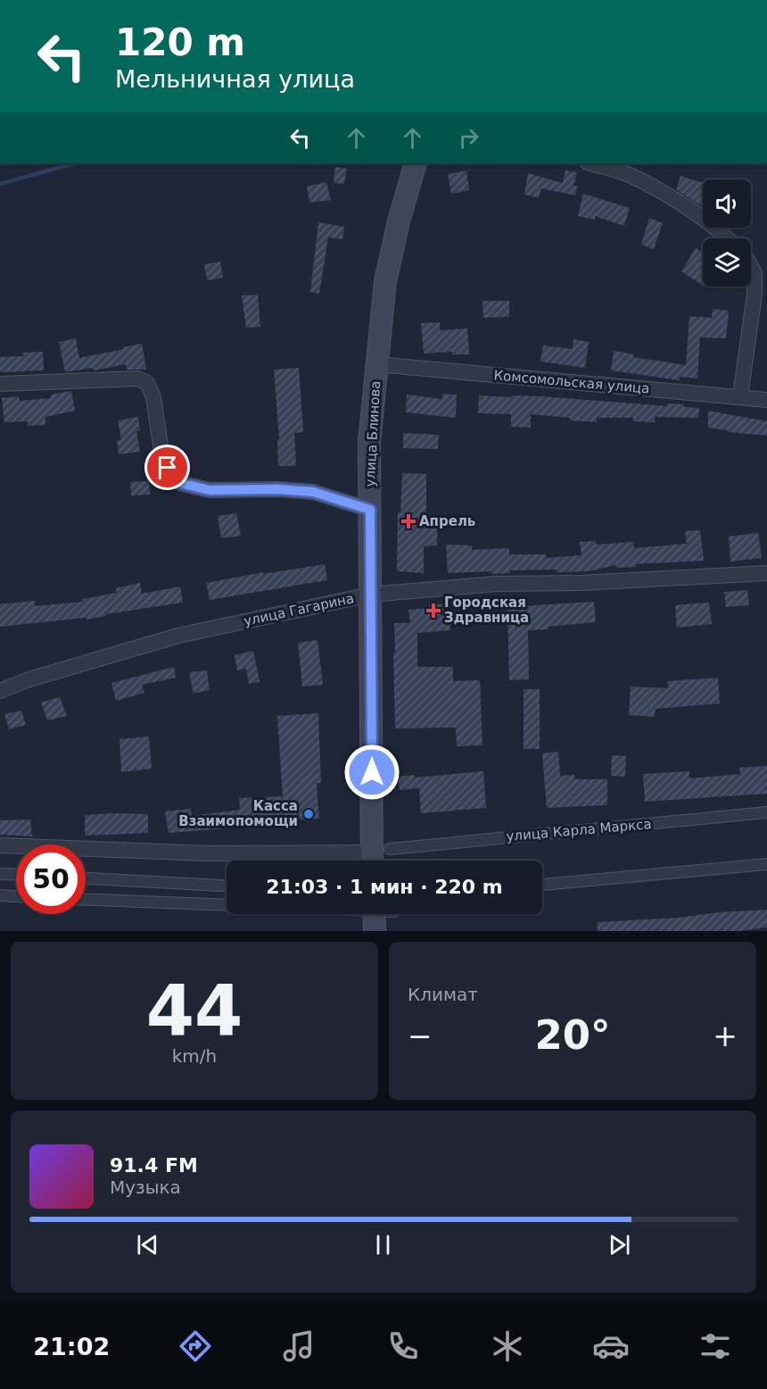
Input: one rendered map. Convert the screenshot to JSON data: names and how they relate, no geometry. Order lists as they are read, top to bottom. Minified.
{"streets":{"main road":["улица Блинова"],"street":["Комсомольская улица","улица Гагарина","улица Карла Маркса"]},"crossings":[["Комсомольская улица","улица Блинова"],["улица Блинова","улица Гагарина"],["улица Блинова","улица Карла Маркса"]],"places":{"health":["Апрель","Городская Здравница"],"other":["Касса Взаимопомощи"]},"page":{"turn":["120 m","Мельничная улица"],"limit":"50","trip":"21:03 · 1 мин · 220 m","tile":[["44","km/h"],"Климат"],"heat":["−","20°","+"],"song":["91.4 FM","Музыка"],"tabs":"21:02"}}
